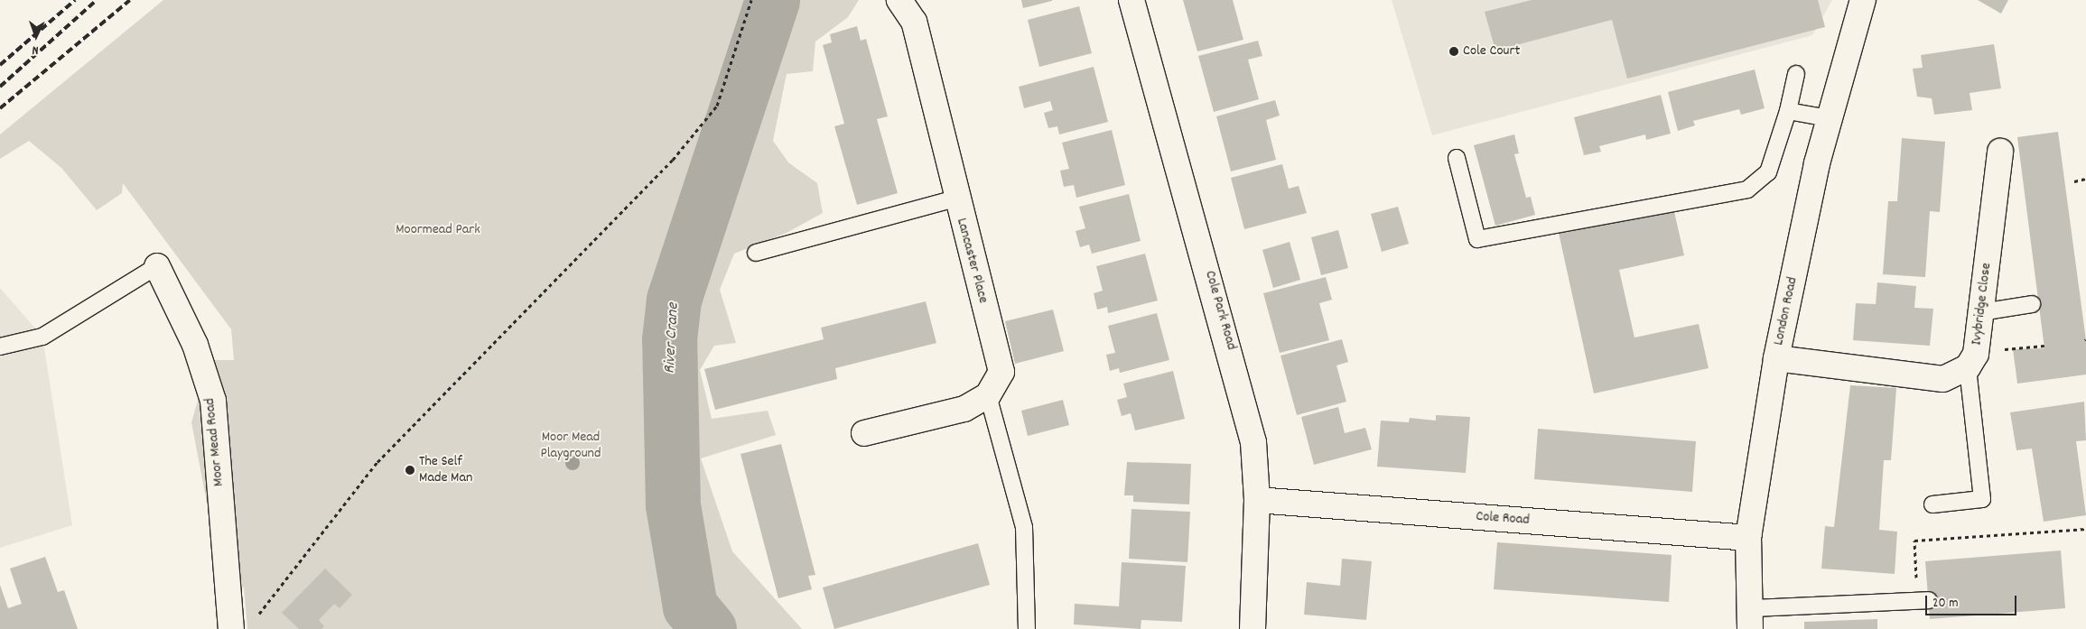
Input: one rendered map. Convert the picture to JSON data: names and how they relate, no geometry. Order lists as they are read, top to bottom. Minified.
{"streets":{"street":["Lancaster Place","Ivybridge Close","Cole Park Road","London Road","Moor Mead Road","Cole Road"]},"crossings":[["Cole Park Road","Cole Road"],["London Road","Cole Road"]],"water":["River Crane"],"parks":["Moormead Park","Moor Mead Playground"],"places":["Cole Court","The Self Made Man"],"scale_bar":"20 m","north":"bottom"}
